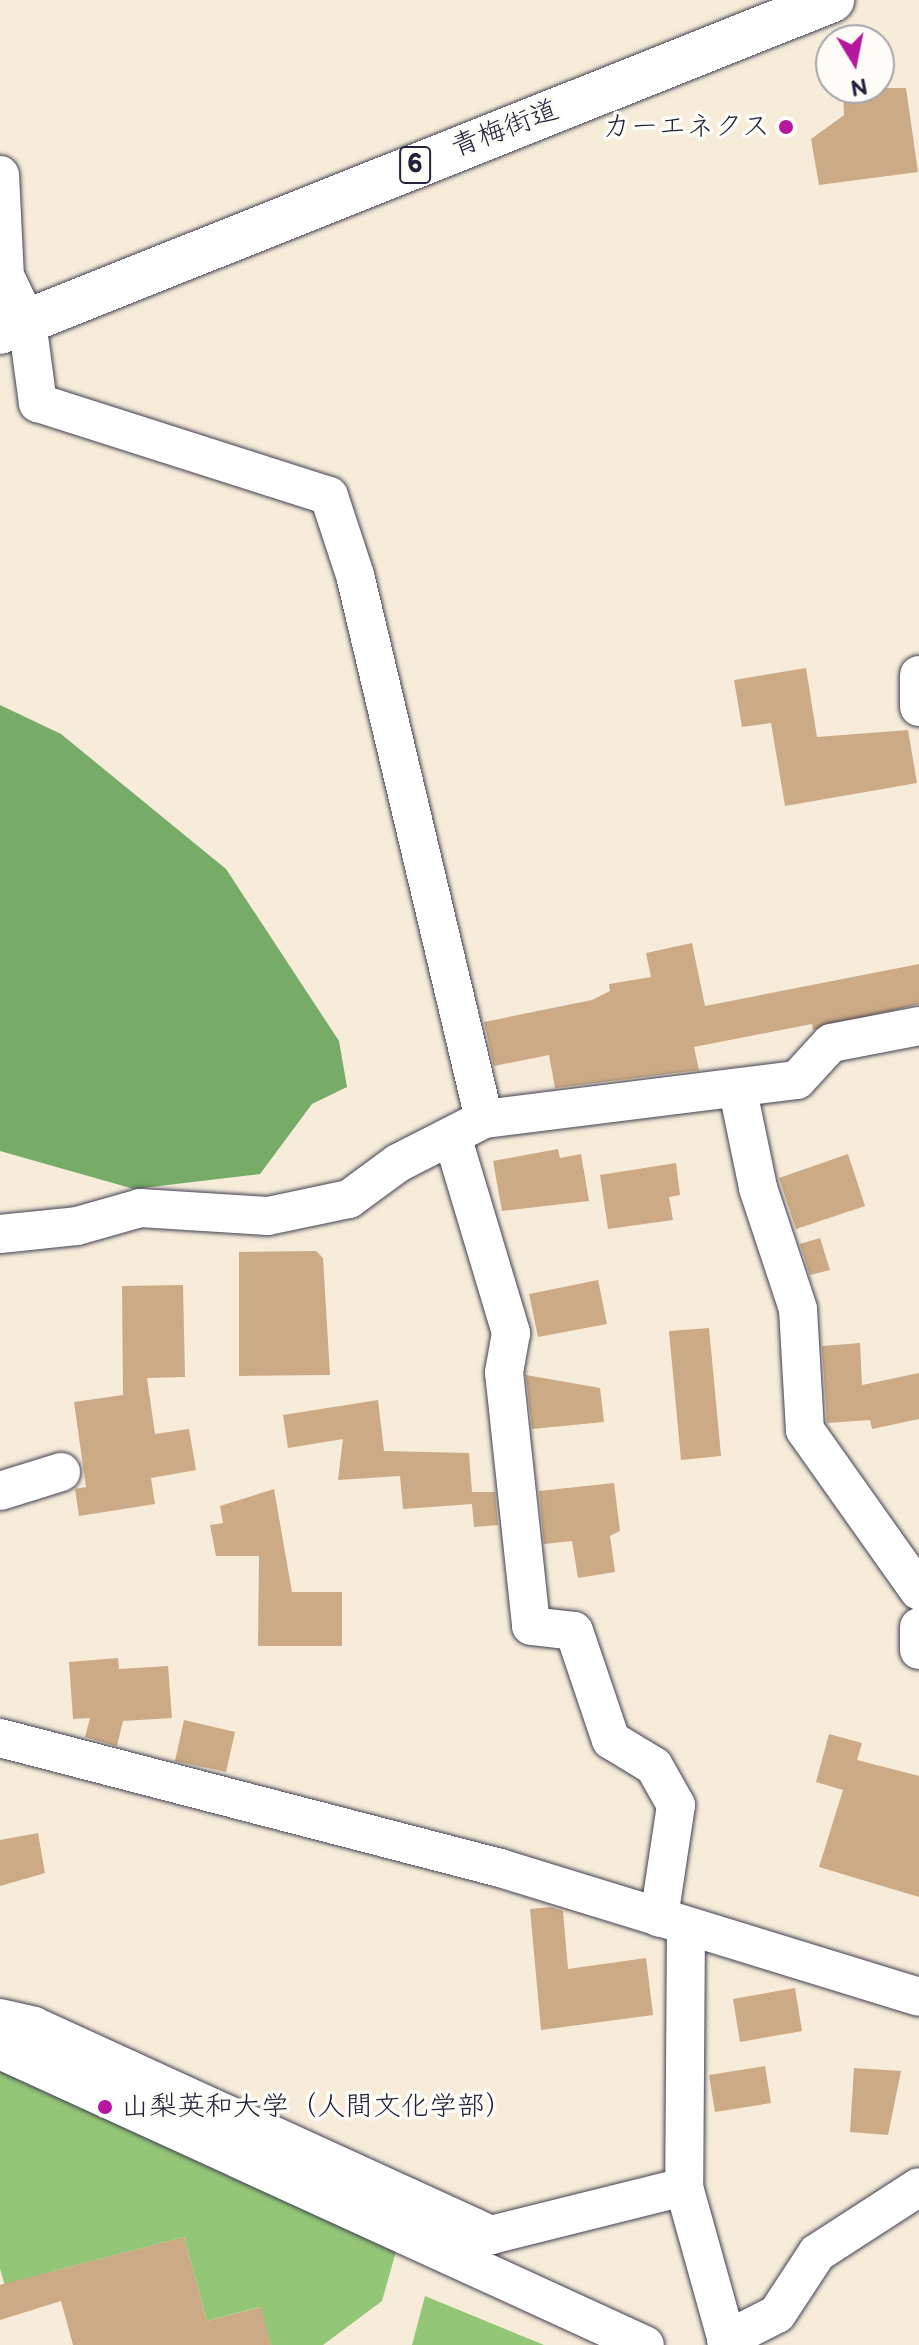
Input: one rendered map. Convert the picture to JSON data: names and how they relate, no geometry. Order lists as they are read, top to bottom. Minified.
{"streets":{"main road":["青梅街道","6"]},"places":["カーエネクス","山梨英和大学（人間文化学部）"],"north":"bottom"}
